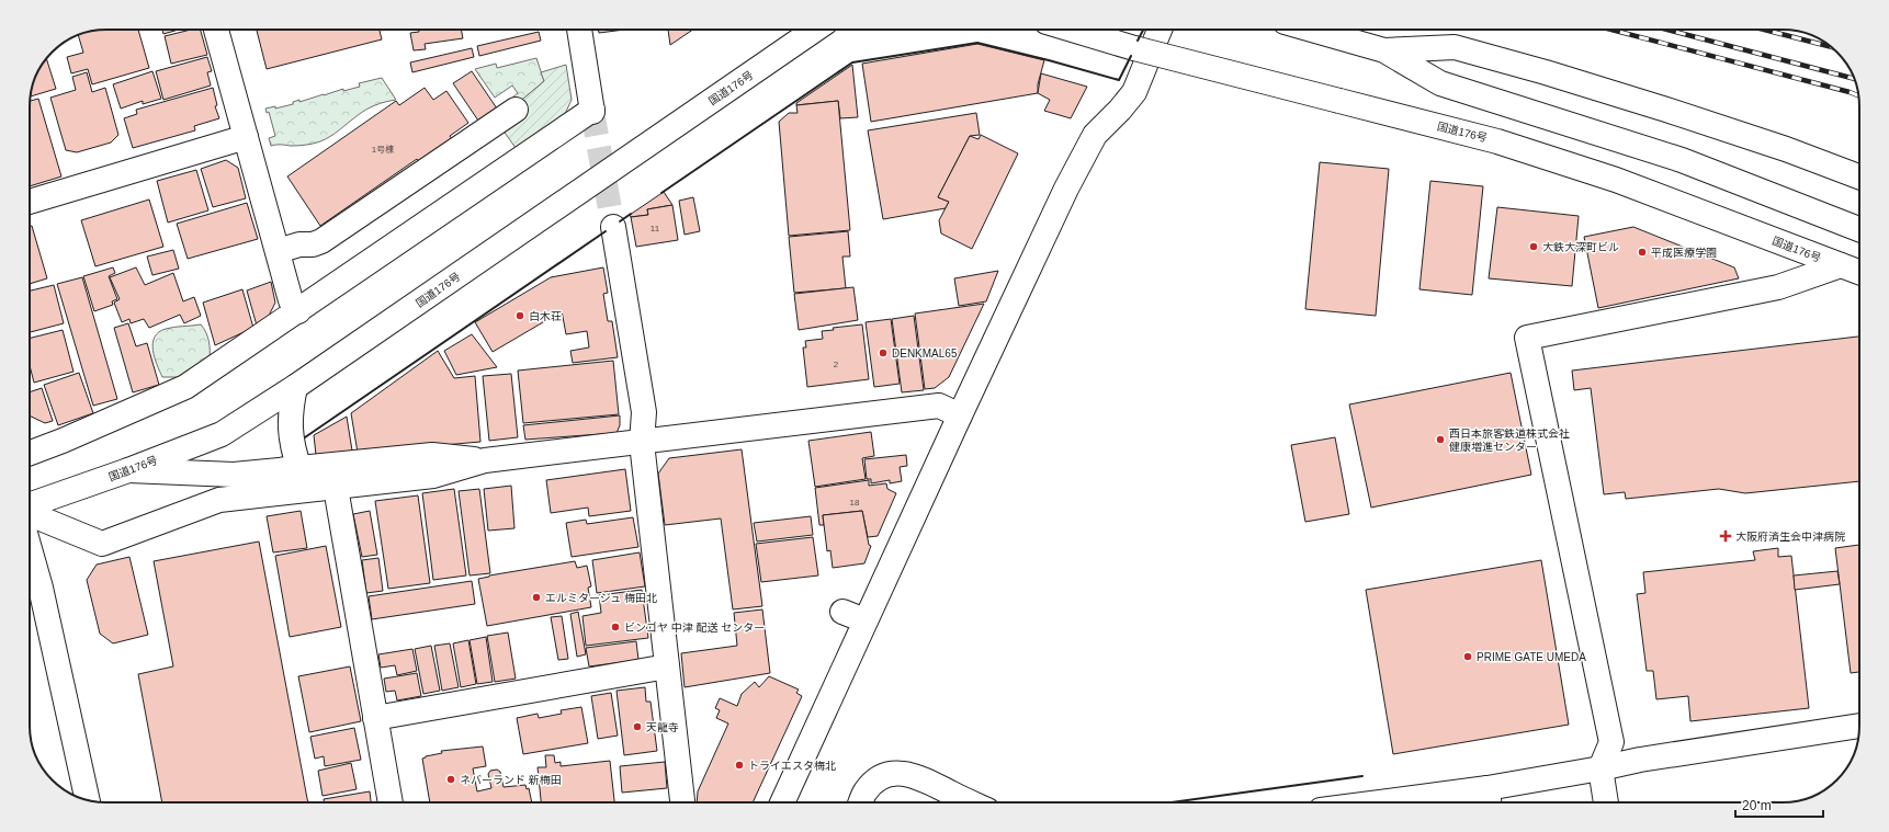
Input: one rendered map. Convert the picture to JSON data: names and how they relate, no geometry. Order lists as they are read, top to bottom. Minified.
{"streets":{"main road":["国道176号"]},"places":{"other":["大鉄大深町ビル","平成医療学園","白木荘","DENKMAL65","西日本旅客鉄道株式会社 健康増進センター","エルミタージュ 梅田北","ビンゴヤ 中津 配送 センター","PRIME GATE UMEDA","天龍寺","トライエスタ梅北","ネバーランド 新梅田"],"health":["大阪府済生会中津病院"]},"house_numbers":["1号棟","11","2","18"],"scale_bar":"20 m"}
